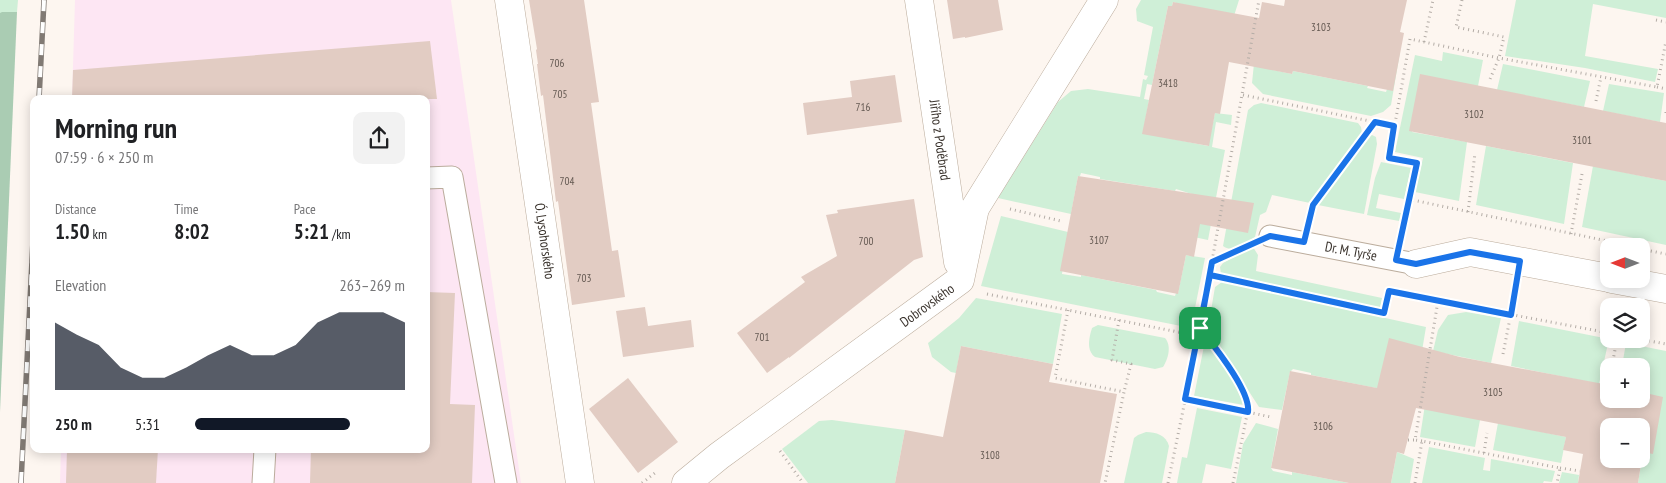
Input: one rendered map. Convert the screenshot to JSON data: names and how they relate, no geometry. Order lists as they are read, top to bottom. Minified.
{"streets":{"street":["Jiřího z Poděbrad","Ó. Lysohorského","Dr. M. Tyrše","Dobrovského"]},"crossings":[["Jiřího z Poděbrad","Dobrovského"]],"house_numbers":["3103","706","3418","705","716","3102","3101","704","3107","700","703","701","3105","3106","3108"],"north":"left","page":{"heading":["Morning run","07:59 · 6 × 250 m"],"stats":[["Distance","1.50 km"],["Time","8:02"],["Pace","5:21 /km"]],"map_buttons":["+","−"],"chart":["Elevation","263–269 m"],"list":[{"name":"250 m","note":"5:31"}]}}
